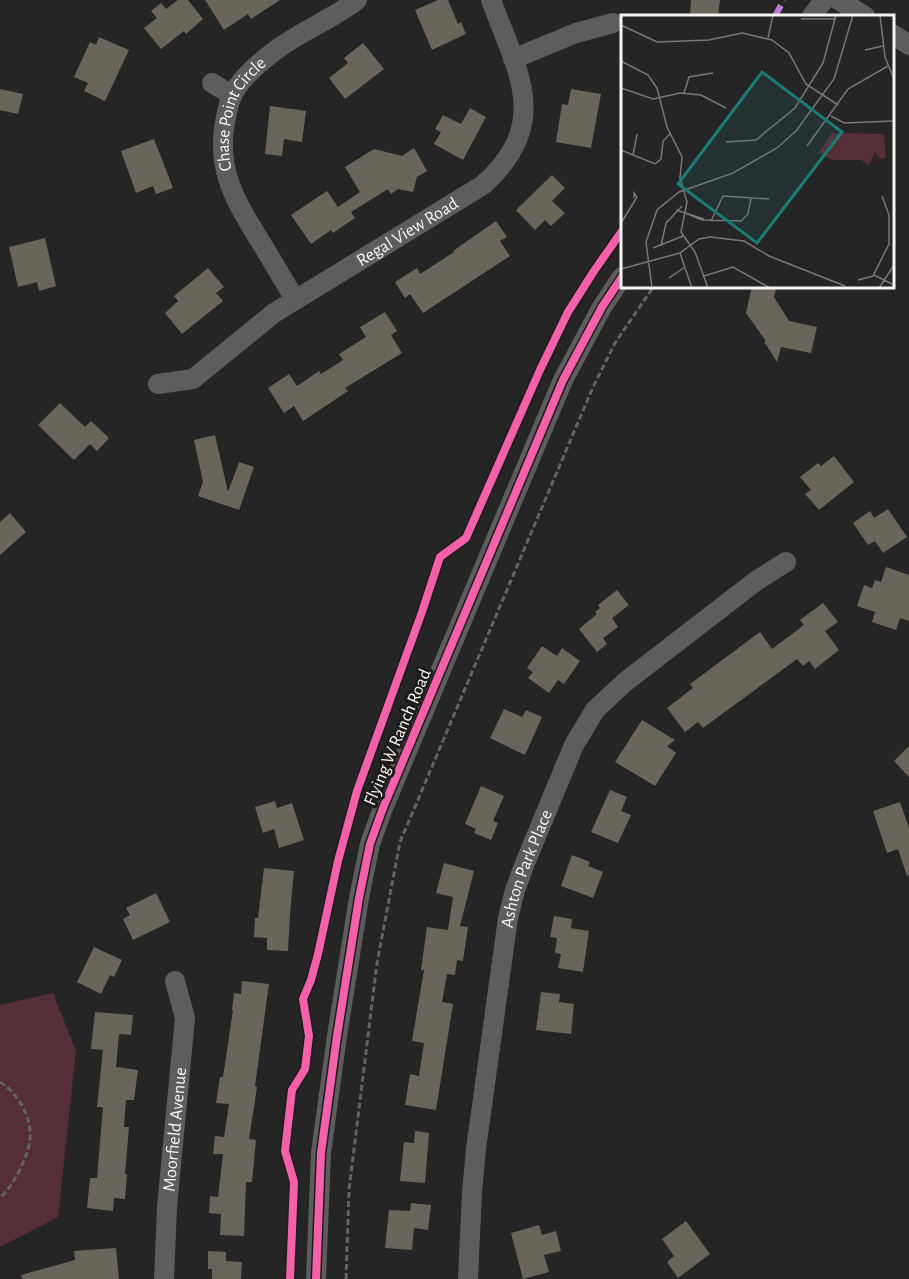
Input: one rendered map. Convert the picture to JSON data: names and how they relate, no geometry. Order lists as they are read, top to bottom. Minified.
{"streets":{"street":["Chase Point Circle","Regal View Road","Flying W Ranch Road","Ashton Park Place","Moorfield Avenue"]},"crossings":[["Chase Point Circle","Regal View Road"]]}
